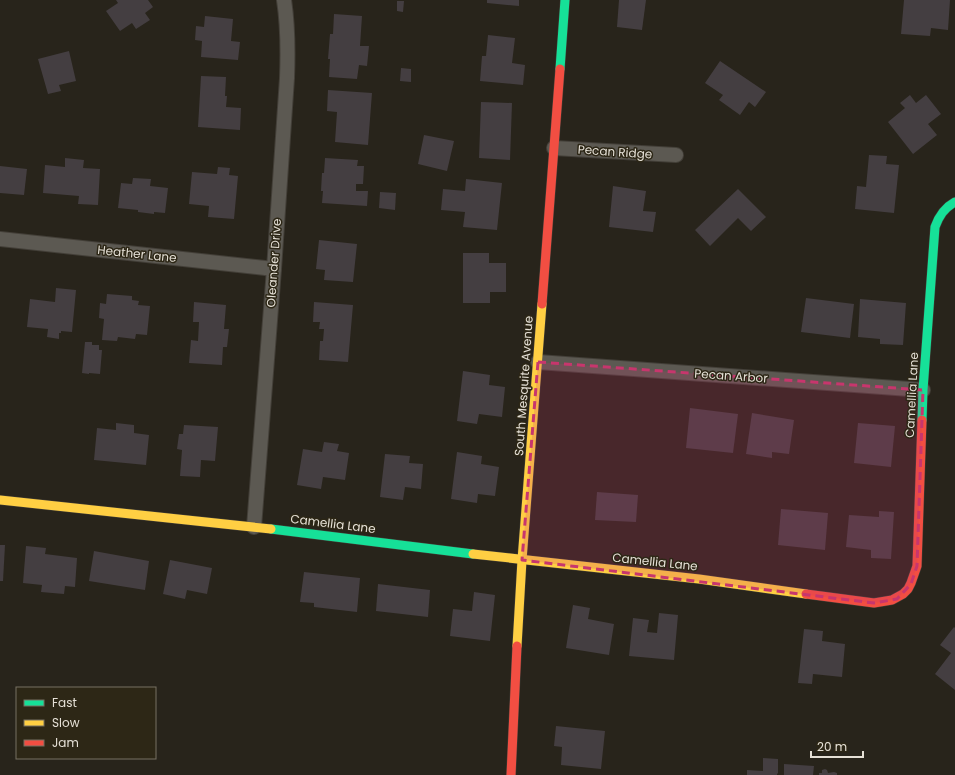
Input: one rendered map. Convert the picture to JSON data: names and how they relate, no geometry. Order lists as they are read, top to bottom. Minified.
{"streets":{"street":["Pecan Ridge","Heather Lane","Oleander Drive","Pecan Arbor","South Mesquite Avenue","Camellia Lane"]},"crossings":[["Pecan Ridge","South Mesquite Avenue"],["Heather Lane","Oleander Drive"],["Oleander Drive","Camellia Lane"],["Pecan Arbor","South Mesquite Avenue"],["Pecan Arbor","Camellia Lane"],["South Mesquite Avenue","Camellia Lane"]],"legend":["Fast","Slow","Jam"],"scale_bar":"20 m"}
